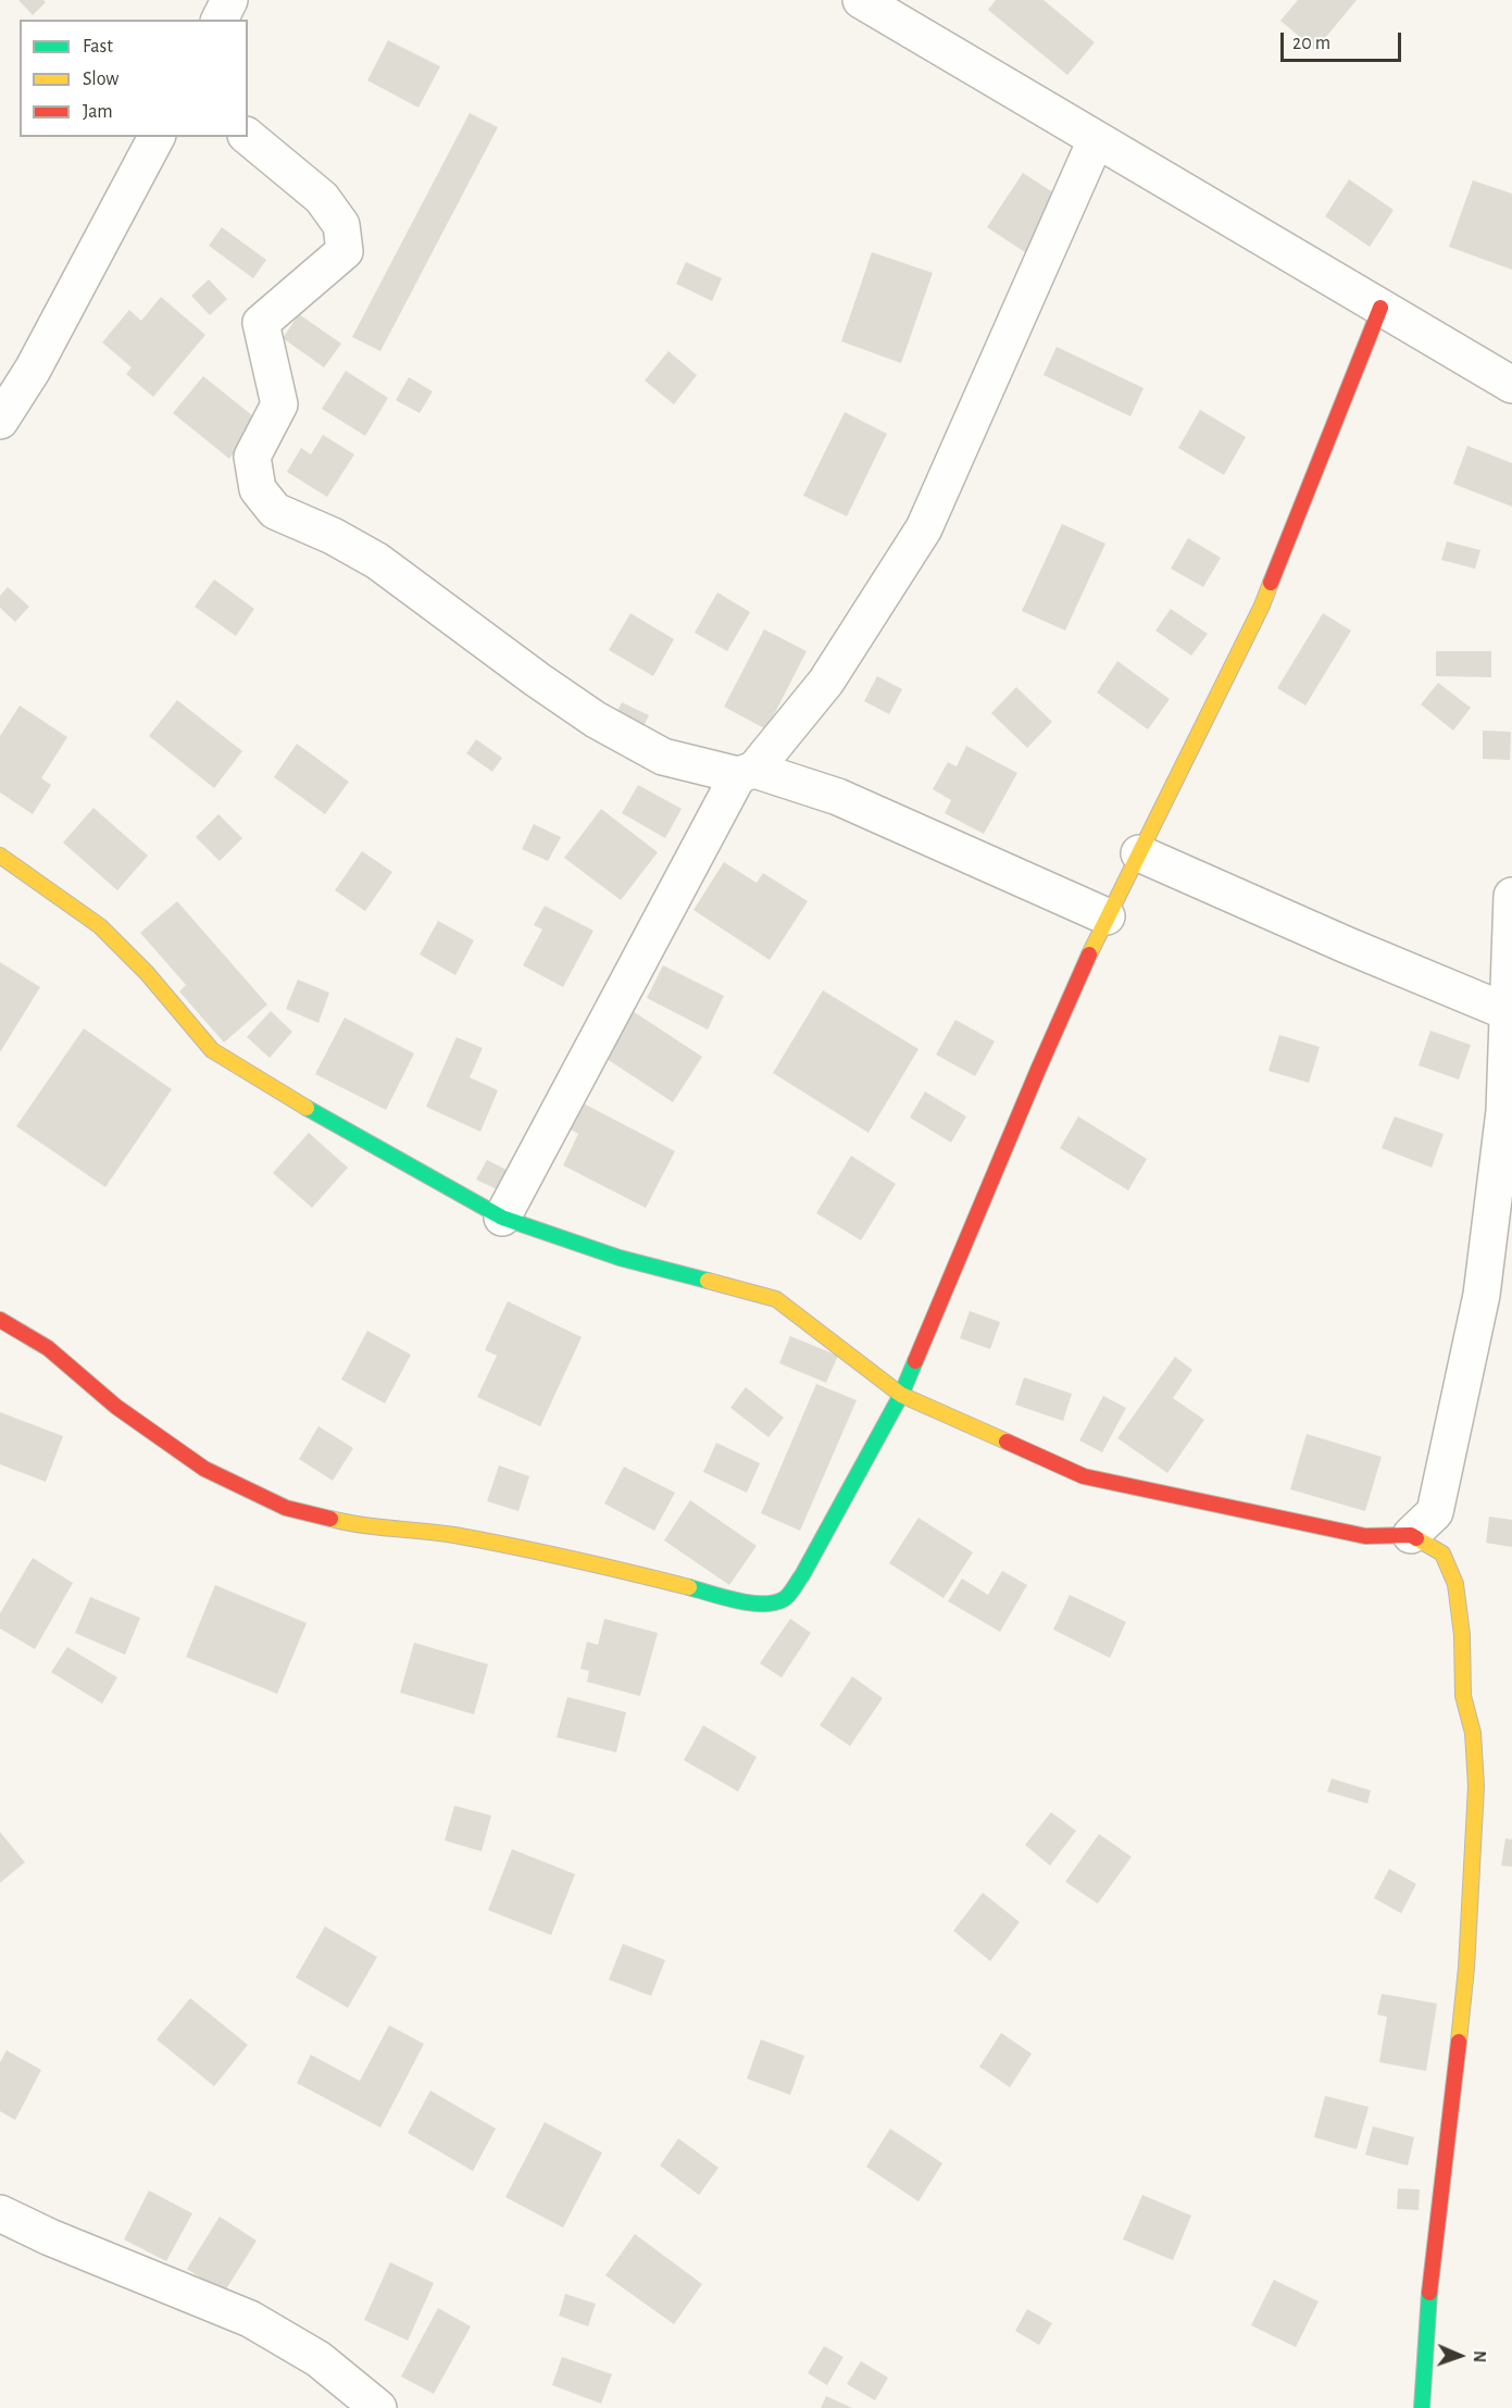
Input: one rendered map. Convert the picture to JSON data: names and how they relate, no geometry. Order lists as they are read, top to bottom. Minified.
{"legend":["Fast","Slow","Jam"],"scale_bar":"20 m","north":"right"}
